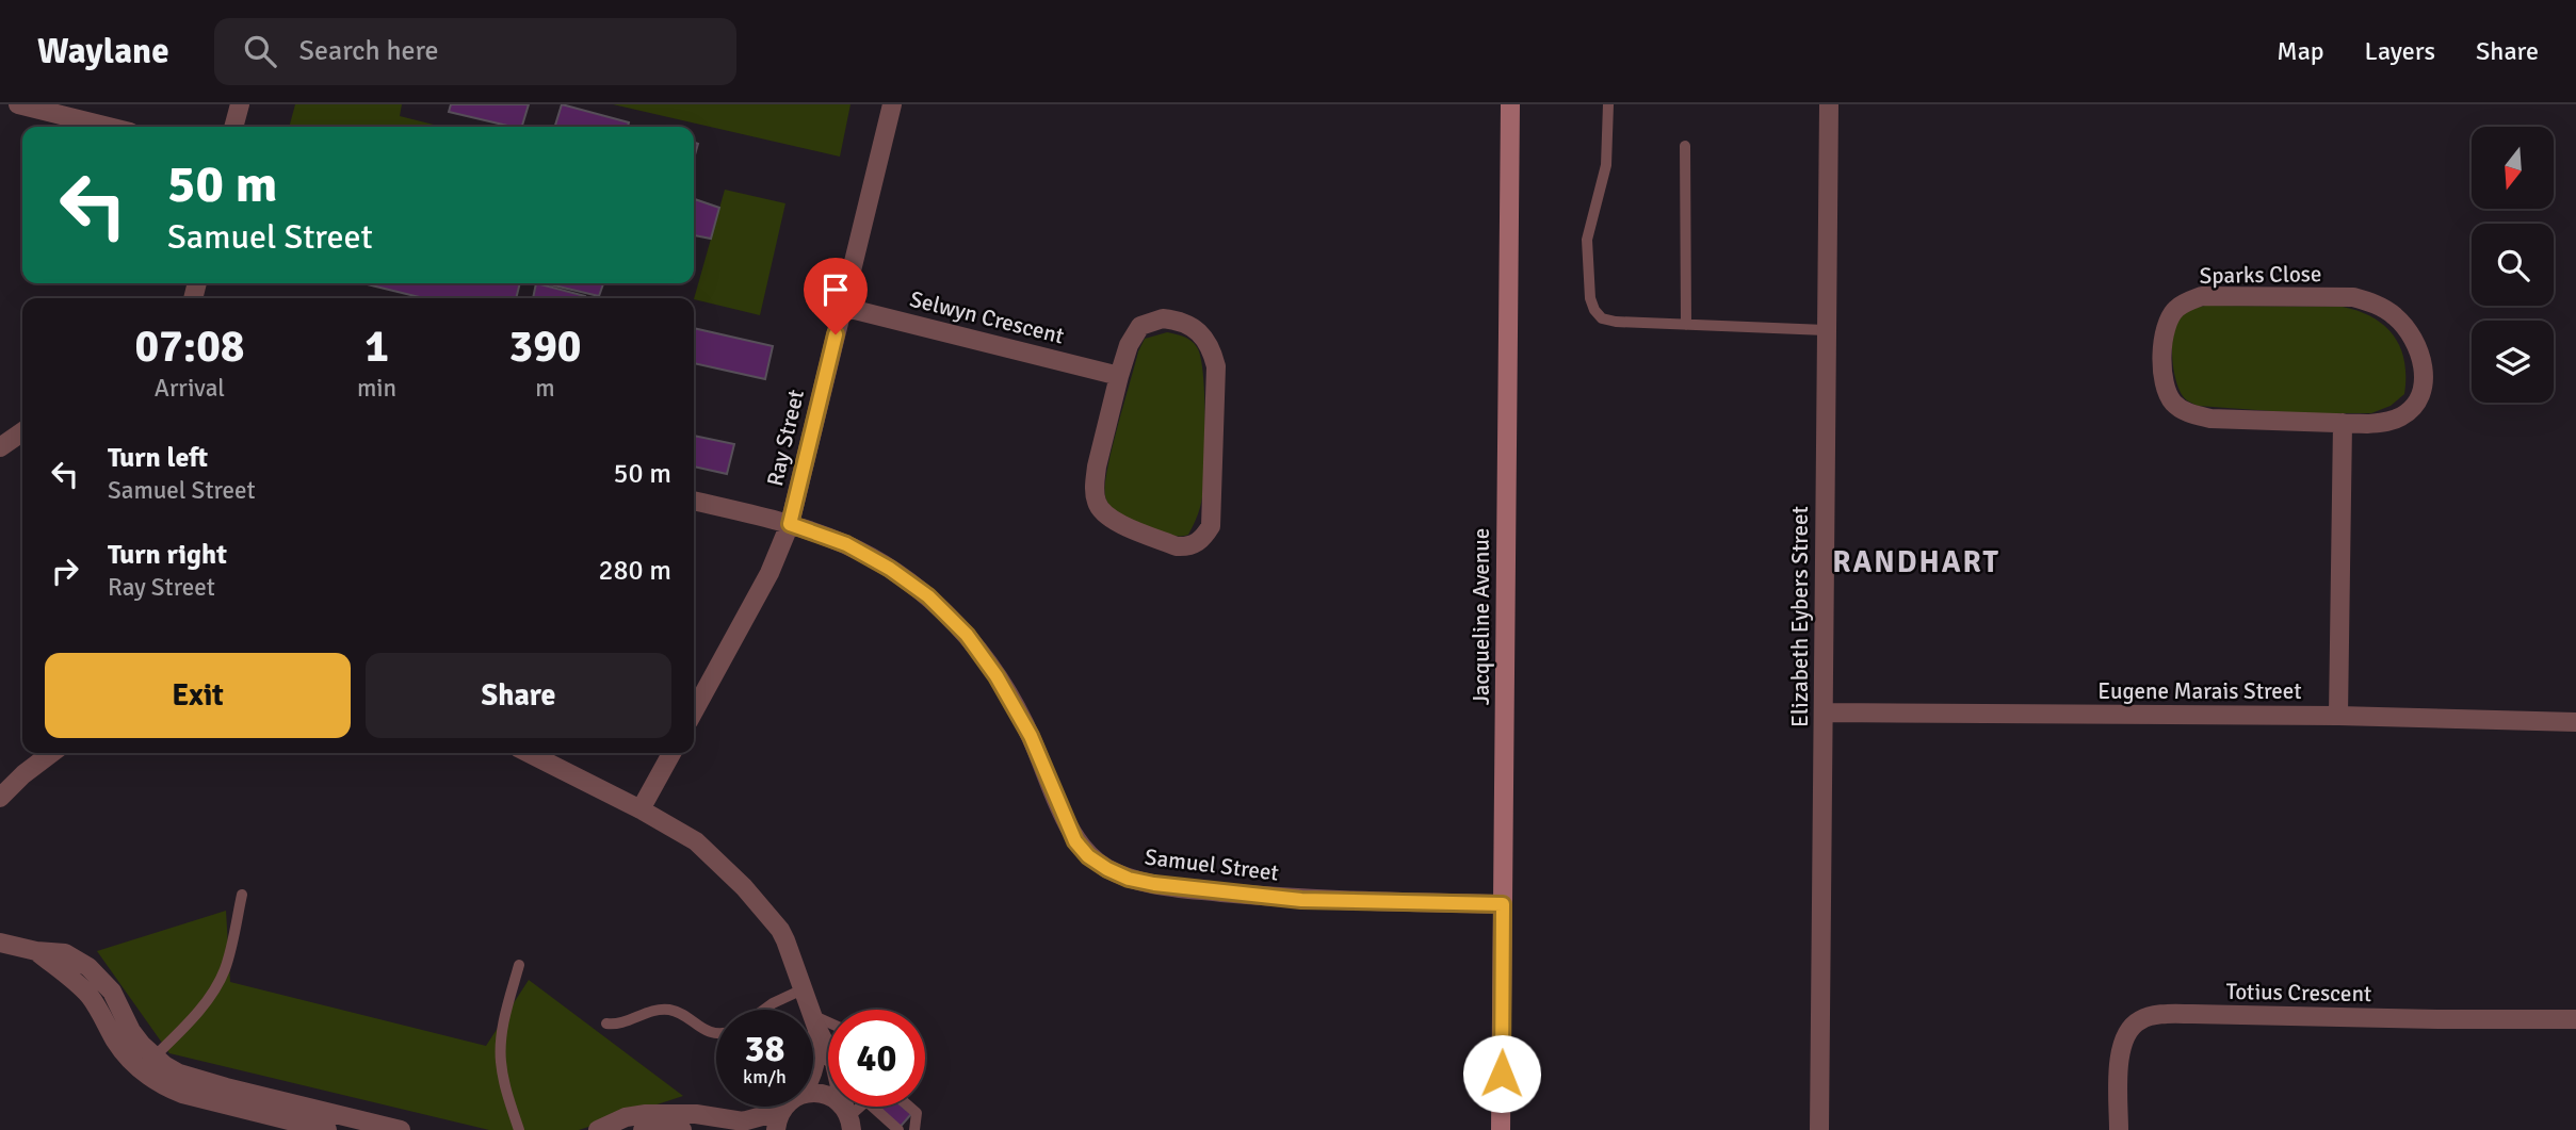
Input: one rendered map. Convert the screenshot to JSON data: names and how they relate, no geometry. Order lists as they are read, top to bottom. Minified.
{"streets":{"street":["Sparks Close","Selwyn Crescent","Ray Street","Jacqueline Avenue","Elizabeth Eybers Street","Eugene Marais Street","Samuel Street","Totius Crescent"]},"crossings":[["Selwyn Crescent","Ray Street"],["Ray Street","Samuel Street"],["Jacqueline Avenue","Samuel Street"],["Elizabeth Eybers Street","Eugene Marais Street"]],"districts":["RANDHART"],"north":"bottom","page":{"header":"Waylane","search":"Search here","nav":["Map","Layers","Share"],"turn":["50 m","Samuel Street"],"eta":["07:08","Arrival","1","min","390","m"],"list":[{"name":"Turn left","note":"Samuel Street","value":"50 m"},{"name":"Turn right","note":"Ray Street","value":"280 m"}],"buttons":["Exit","Share"],"speed":"38 km/h","limit":"40"}}
